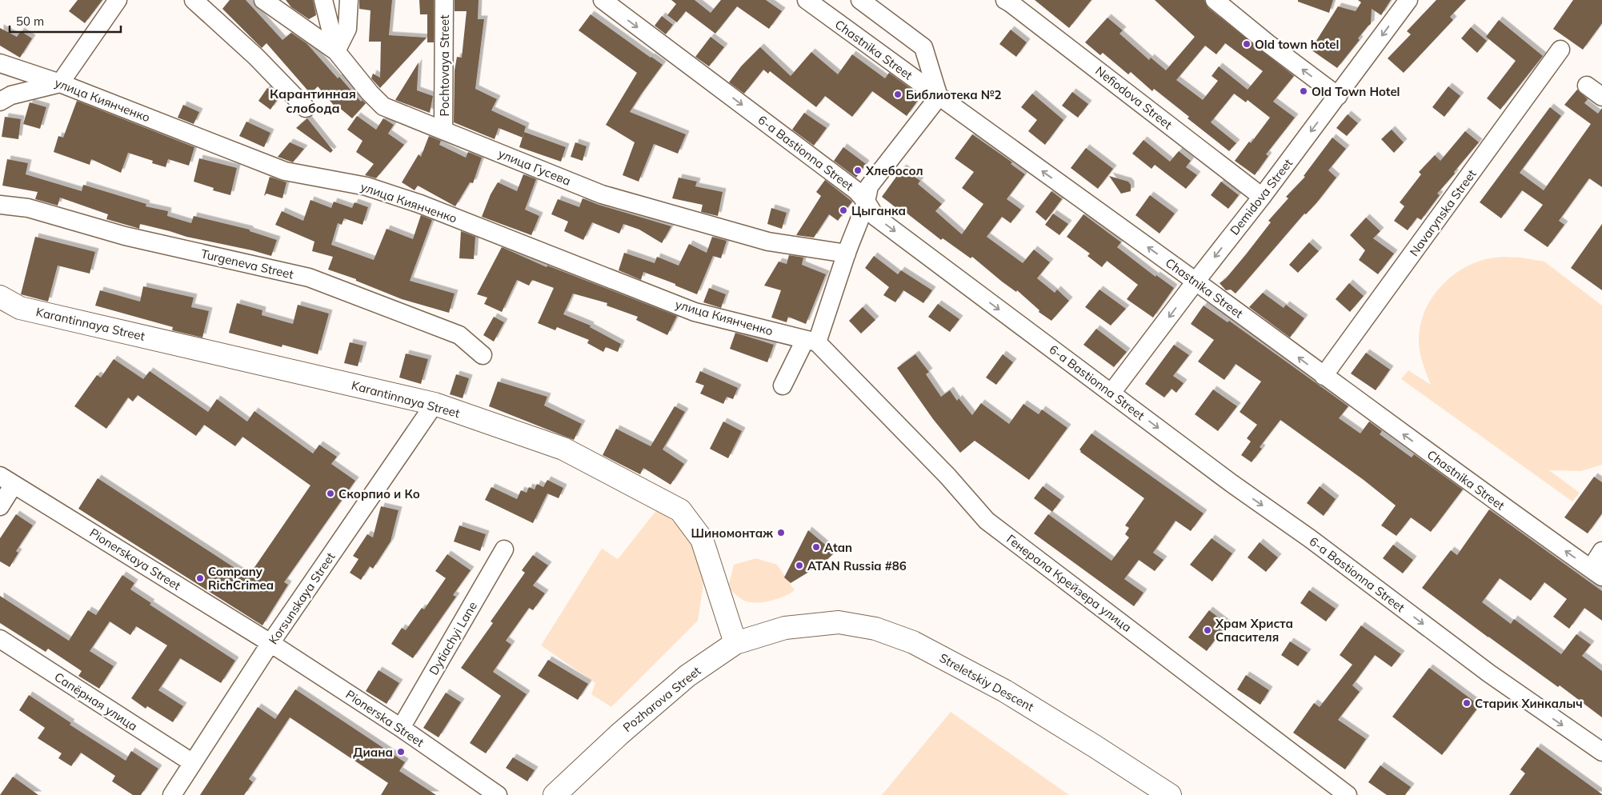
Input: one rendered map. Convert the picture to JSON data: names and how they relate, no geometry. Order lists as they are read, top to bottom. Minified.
{"streets":{"main road":["Karantinnaya Street","Streletskiy Descent","Pozharova Street"],"street":["Chastnika Street","Pochtovaya Street","Nefiodova Street","улица Киянченко","6-a Bastionna Street","улица Гусева","Demidova Street","Navarynska Street","Turgeneva Street","Pionerskaya Street","Генерала Крейзера улица","Korsunskaya Street","Dytiachyi Lane","Сапёрная улица","Pionerska Street"]},"crossings":[["Chastnika Street","Demidova Street"],["Chastnika Street","Navarynska Street"],["Pochtovaya Street","улица Гусева"],["Nefiodova Street","Demidova Street"],["улица Киянченко","Генерала Крейзера улица"],["6-a Bastionna Street","Demidova Street"],["Karantinnaya Street","Korsunskaya Street"],["Karantinnaya Street","Pozharova Street"],["Pionerskaya Street","Korsunskaya Street"],["Pionerskaya Street","Pionerska Street"],["Korsunskaya Street","Сапёрная улица"],["Korsunskaya Street","Pionerska Street"],["Dytiachyi Lane","Pionerska Street"],["Streletskiy Descent","Pozharova Street"]],"one_way":["Chastnika Street","6-a Bastionna Street","Demidova Street"],"districts":["Карантинная слобода"],"places":["Old town hotel","Old Town Hotel","Библиотека №2","Хлебосол","Цыганка","Скорпио и Ко","Шиномонтаж","Atan","ATAN Russia #86","Company RichCrimea","Храм Христа Спасителя","Старик Хинкалыч","Диана"],"scale_bar":"50 m"}
